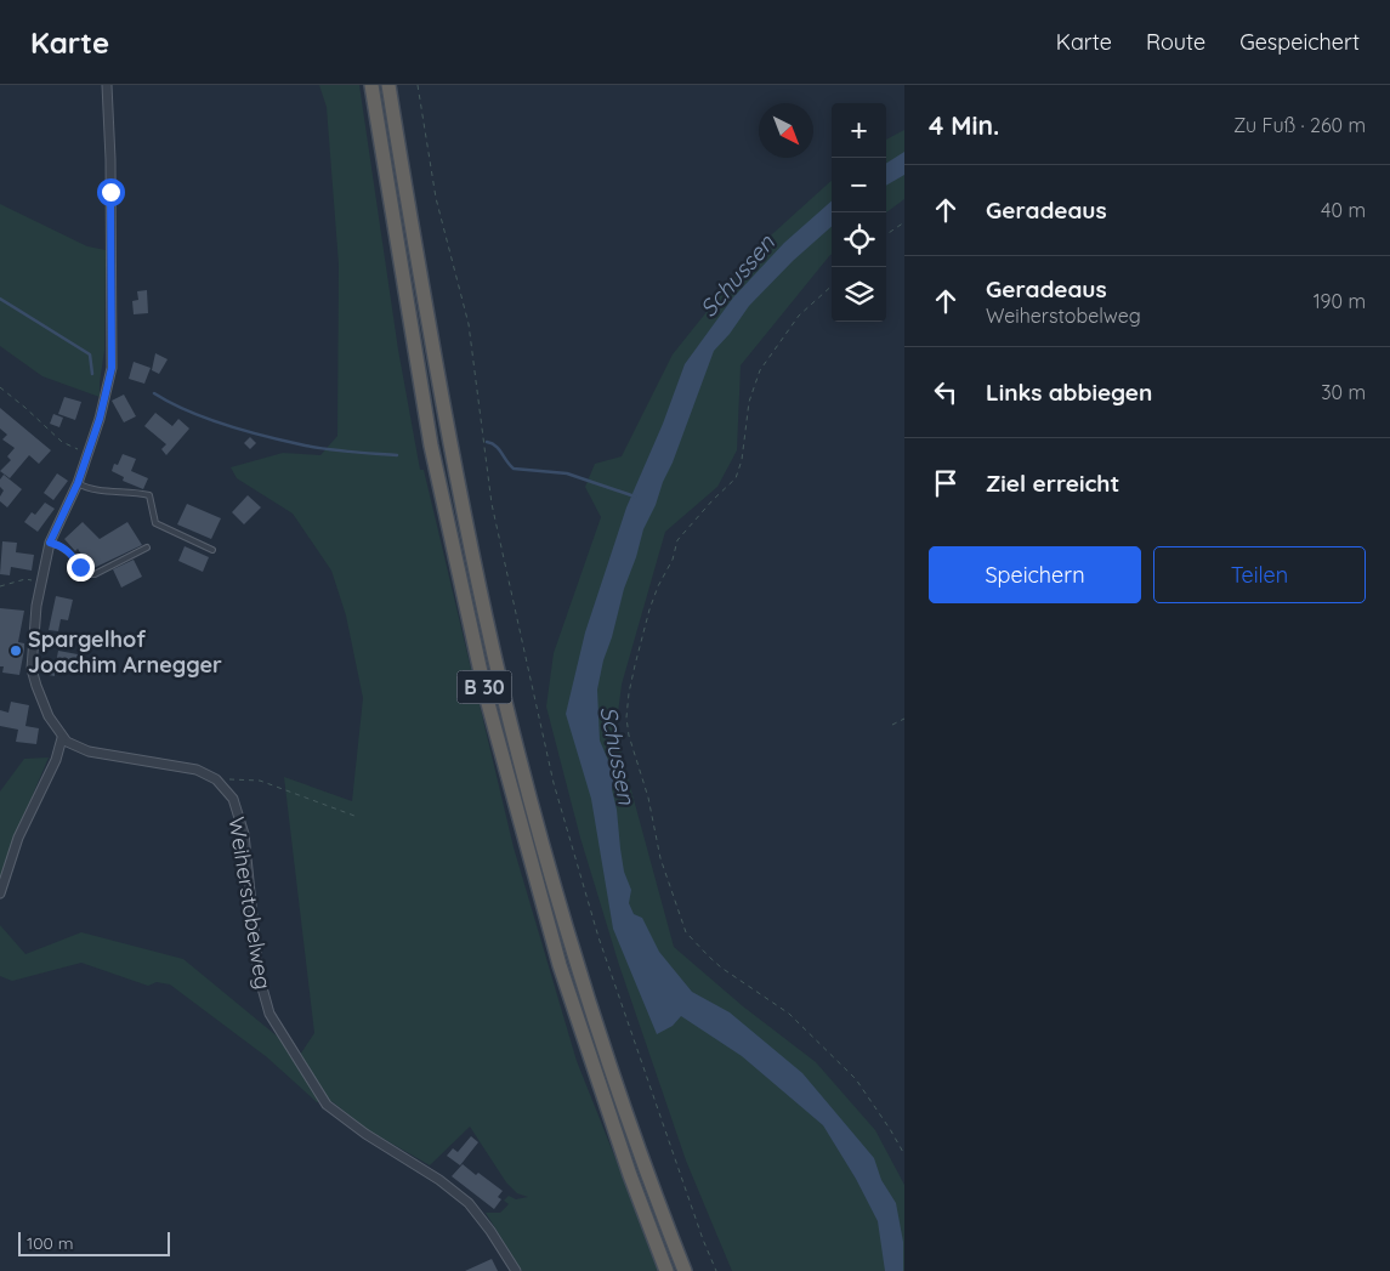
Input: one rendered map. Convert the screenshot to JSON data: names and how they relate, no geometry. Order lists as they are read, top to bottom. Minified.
{"streets":{"highway":["B 30"],"street":["Weiherstobelweg"]},"water":["Schussen"],"places":["Spargelhof Joachim Arnegger"],"scale_bar":"100 m","north":"bottom right","page":{"header":"Karte","nav":["Karte","Route","Gespeichert"],"heading":["4 Min.","Zu Fuß · 260 m"],"map_buttons":["+","−"],"list":[["Geradeaus","40 m"],["Geradeaus","Weiherstobelweg","190 m"],["Links abbiegen","30 m"],"Ziel erreicht"],"buttons":["Speichern","Teilen"],"scale":"100 m"}}
